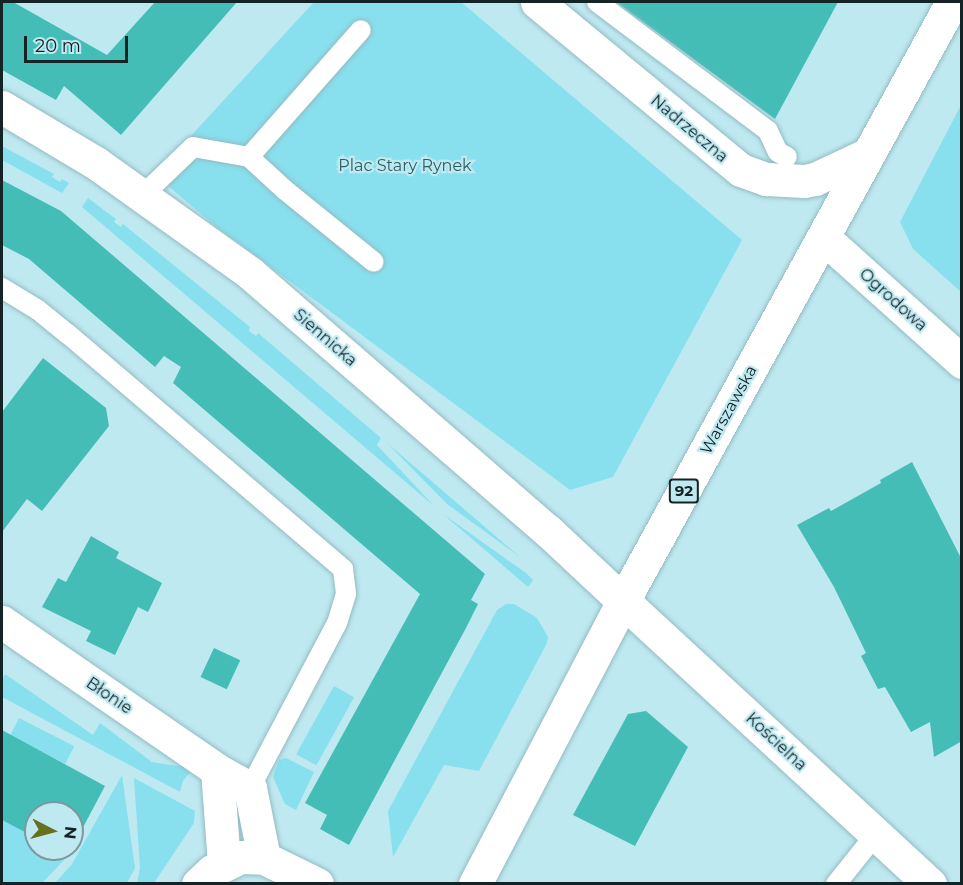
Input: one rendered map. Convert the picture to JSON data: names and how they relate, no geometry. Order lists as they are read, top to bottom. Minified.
{"streets":{"main road":["Nadrzeczna","Ogrodowa","Siennicka","Warszawska","92","Błonie","Kościelna"]},"crossings":[["Nadrzeczna","Warszawska"],["Ogrodowa","Warszawska"],["Siennicka","Warszawska"],["Siennicka","Kościelna"],["Warszawska","Kościelna"]],"parks":["Plac Stary Rynek"],"scale_bar":"20 m","north":"right"}
